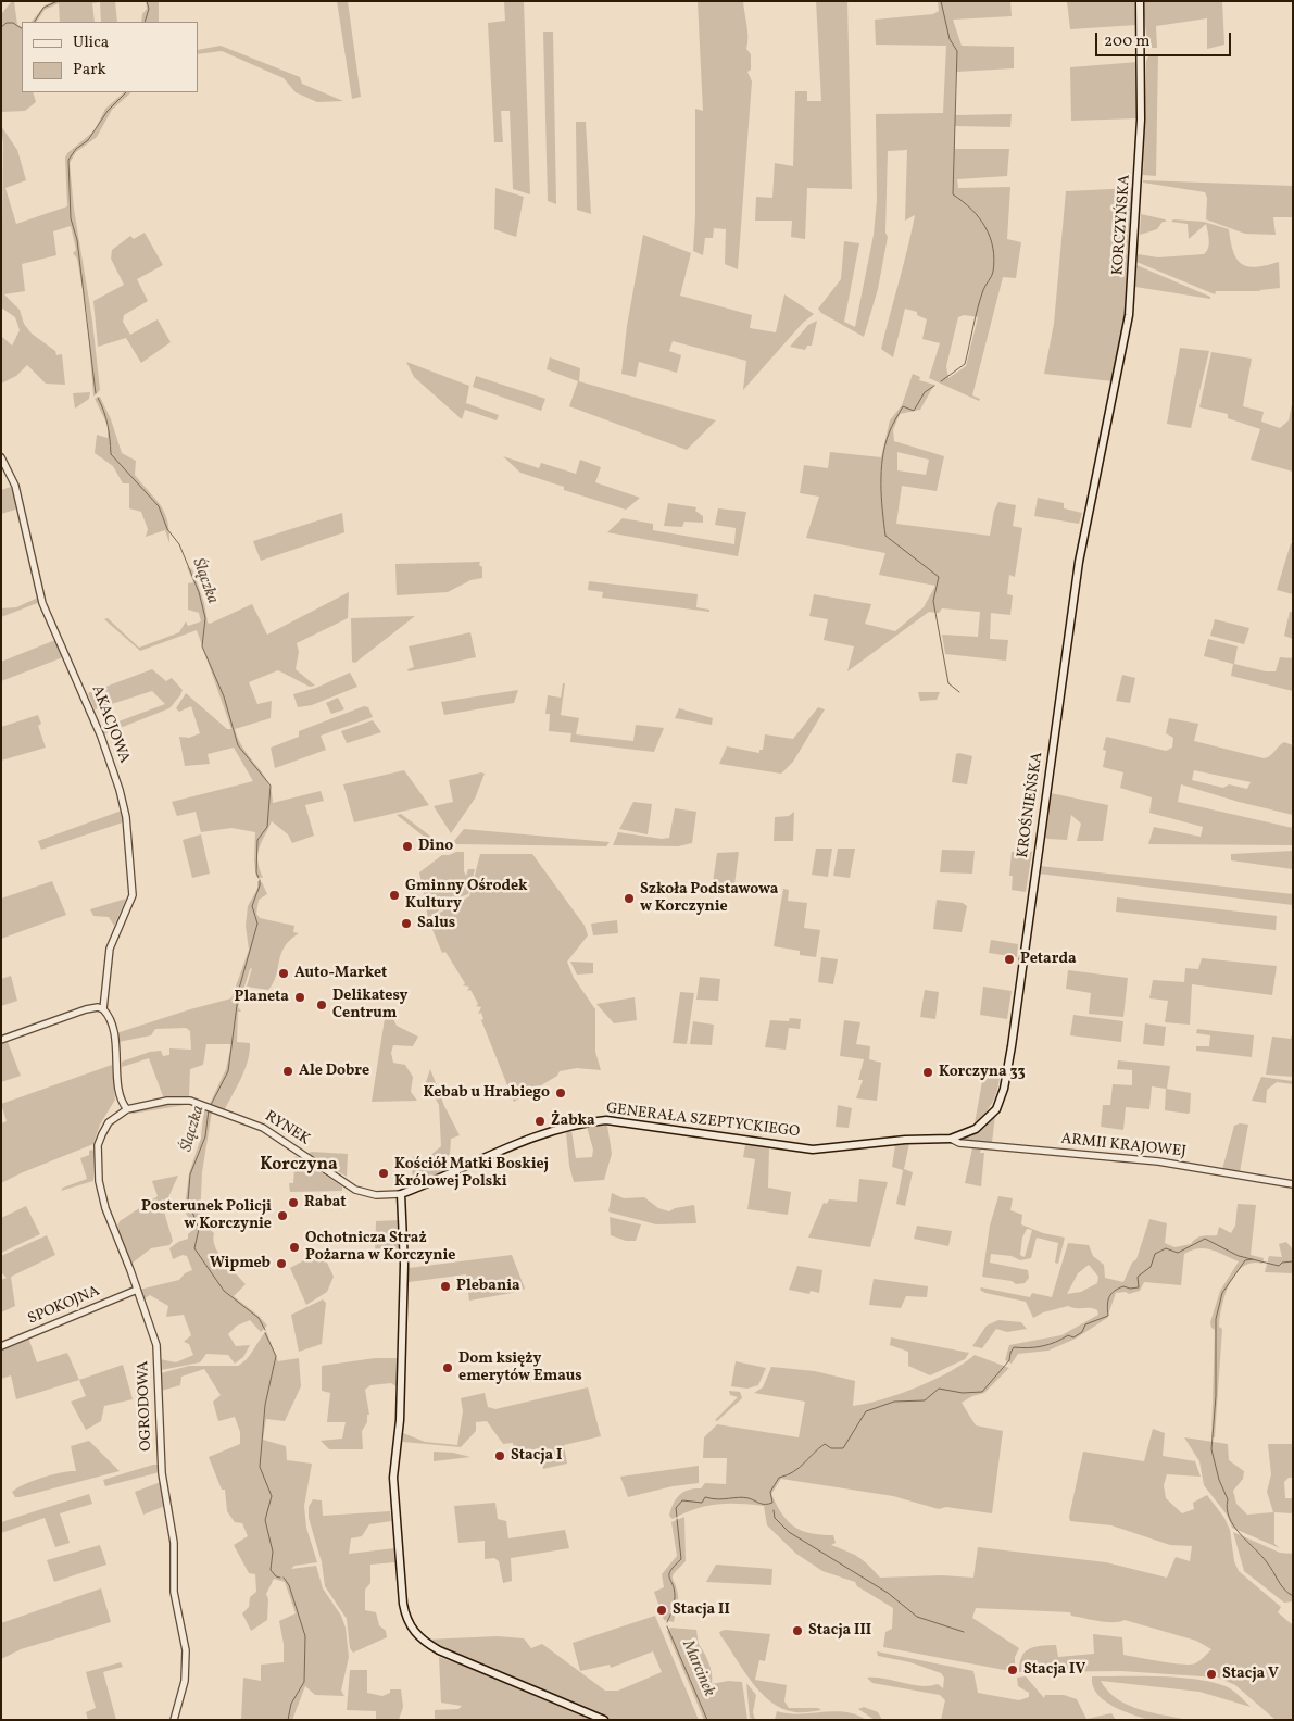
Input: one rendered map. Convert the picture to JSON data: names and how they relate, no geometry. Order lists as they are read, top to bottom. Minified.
{"streets":{"main road":["KORCZYŃSKA","KROŚNIEŃSKA","GENERAŁA SZEPTYCKIEGO"],"street":["AKACJOWA","RYNEK","ARMII KRAJOWEJ","SPOKOJNA","OGRODOWA"]},"crossings":[["KORCZYŃSKA","KROŚNIEŃSKA"],["KROŚNIEŃSKA","GENERAŁA SZEPTYCKIEGO"],["KROŚNIEŃSKA","ARMII KRAJOWEJ"],["GENERAŁA SZEPTYCKIEGO","RYNEK"],["GENERAŁA SZEPTYCKIEGO","ARMII KRAJOWEJ"],["RYNEK","OGRODOWA"],["SPOKOJNA","OGRODOWA"]],"districts":["Korczyna"],"water":["Ślączka","Marcinek"],"places":["Dino","Gminny Ośrodek Kultury","Szkoła Podstawowa w Korczynie","Salus","Petarda","Auto-Market","Planeta","Delikatesy Centrum","Ale Dobre","Korczyna 33","Kebab u Hrabiego","Żabka","Kościół Matki Boskiej Królowej Polski","Rabat","Posterunek Policji w Korczynie","Ochotnicza Straż Pożarna w Korczynie","Wipmeb","Plebania","Dom księży emerytów Emaus","Stacja I","Stacja II","Stacja III","Stacja IV","Stacja V"],"legend":["Ulica","Park"],"scale_bar":"200 m"}
